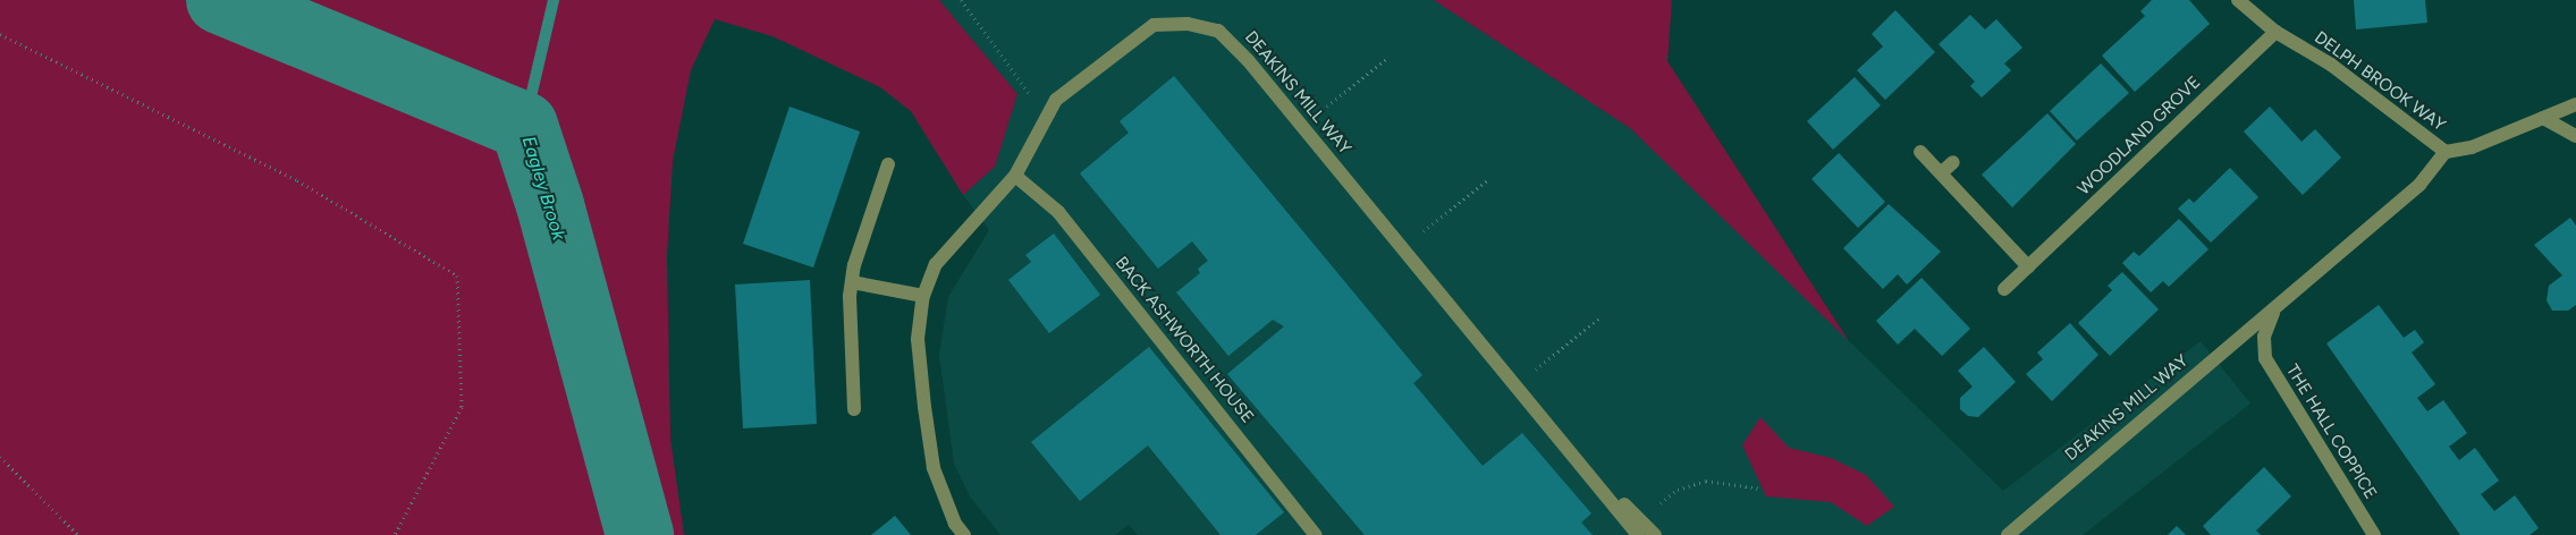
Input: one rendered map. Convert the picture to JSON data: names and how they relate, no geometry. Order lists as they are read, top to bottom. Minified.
{"streets":{"street":["DELPH BROOK WAY","DEAKINS MILL WAY","WOODLAND GROVE","BACK ASHWORTH HOUSE","THE HALL COPPICE"]},"crossings":[["DELPH BROOK WAY","DEAKINS MILL WAY"],["DELPH BROOK WAY","WOODLAND GROVE"],["DEAKINS MILL WAY","BACK ASHWORTH HOUSE"],["DEAKINS MILL WAY","THE HALL COPPICE"]],"water":["Eagley Brook"]}
